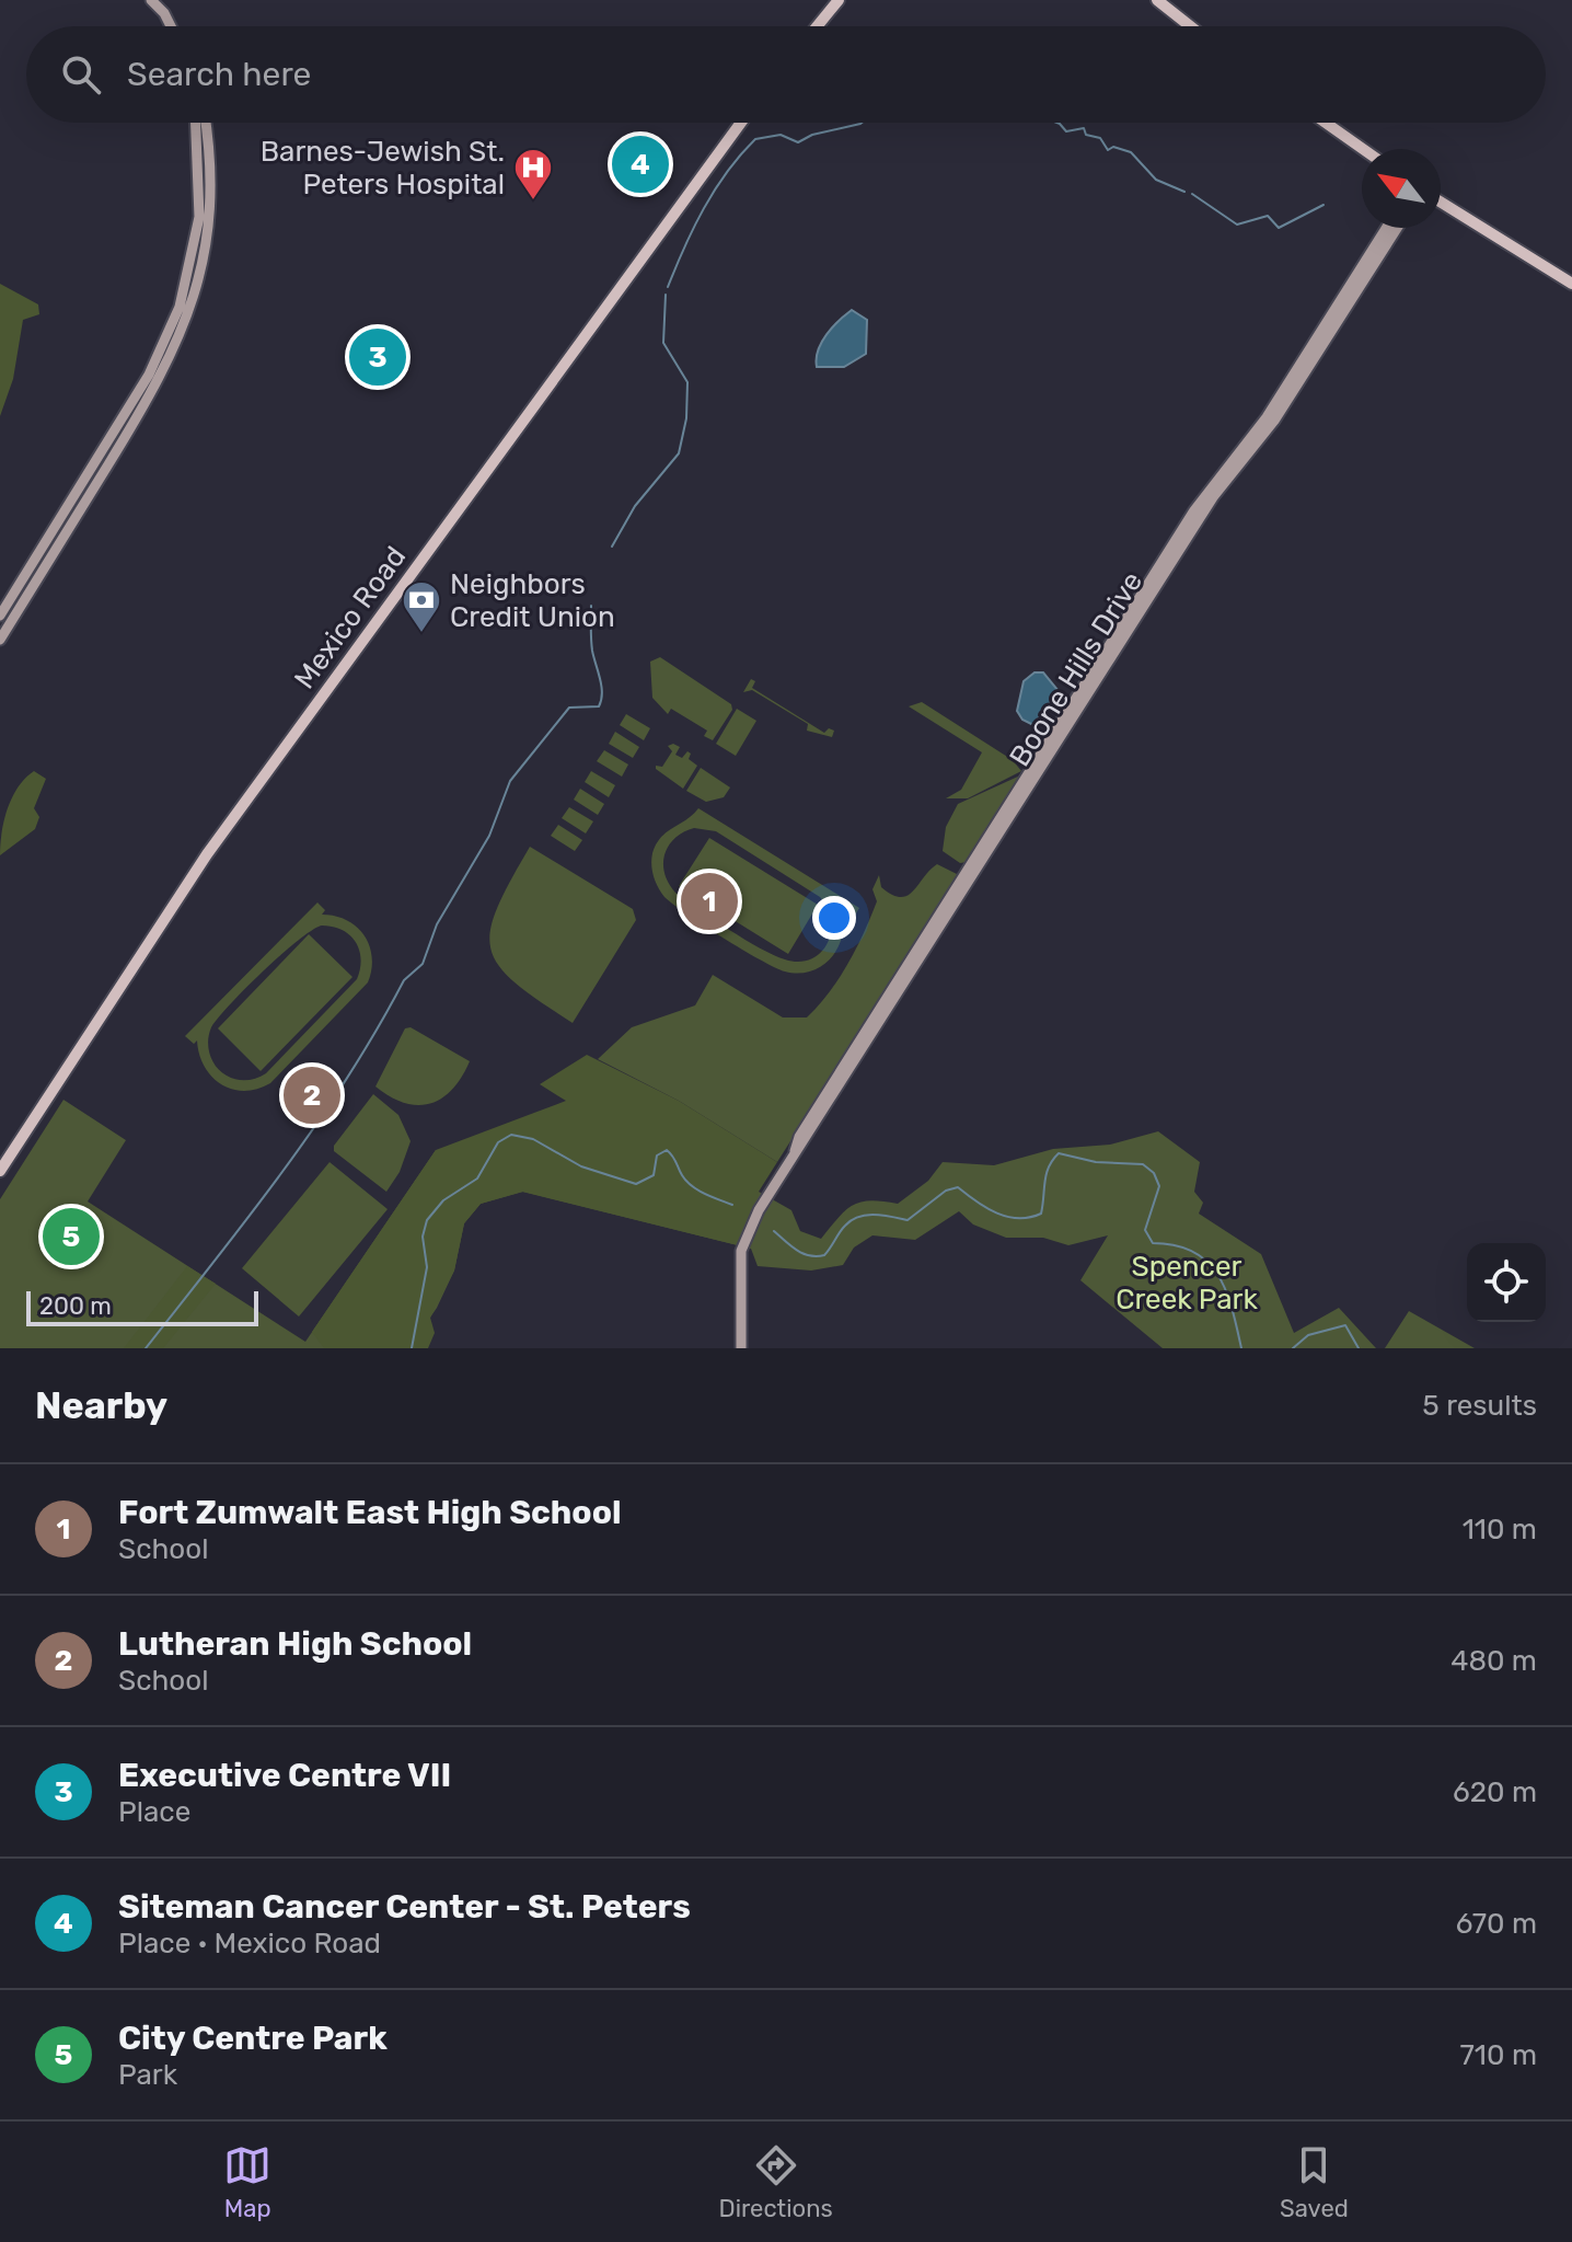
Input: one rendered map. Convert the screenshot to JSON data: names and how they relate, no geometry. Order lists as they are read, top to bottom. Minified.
{"streets":{"main road":["Mexico Road"],"street":["Boone Hills Drive"]},"parks":["Spencer Creek Park"],"places":{"hospital":["Barnes-Jewish St. Peters Hospital"],"bank":["Neighbors Credit Union"]},"scale_bar":"200 m","north":"top left","page":{"search":"Search here","pins":["4","3","1","2","5"],"scale":"200 m","heading":["Nearby","5 results"],"list":[{"mark":"1","name":"Fort Zumwalt East High School","note":"School","value":"110 m"},{"mark":"2","name":"Lutheran High School","note":"School","value":"480 m"},{"mark":"3","name":"Executive Centre VII","note":"Place","value":"620 m"},{"mark":"4","name":"Siteman Cancer Center - St. Peters","note":"Place · Mexico Road","value":"670 m"},{"mark":"5","name":"City Centre Park","note":"Park","value":"710 m"}],"nav":["Map","Directions","Saved"]}}
